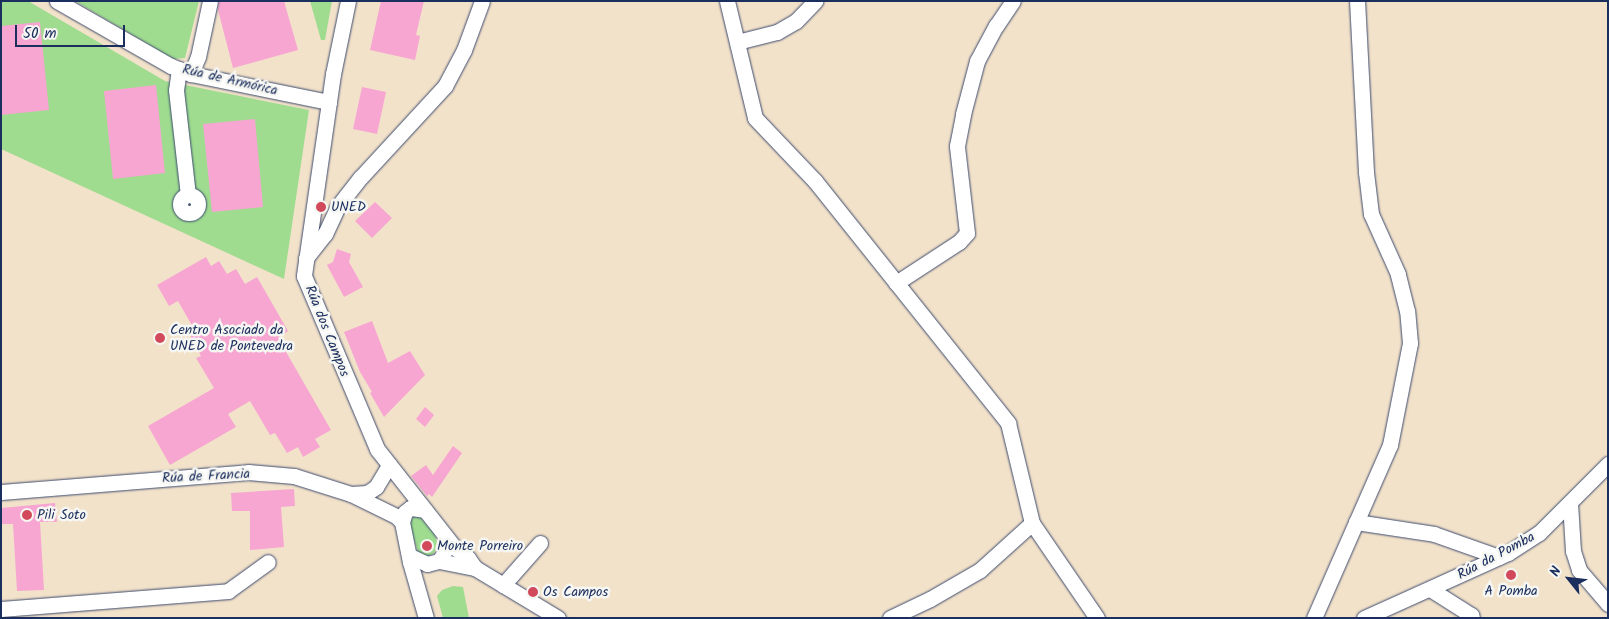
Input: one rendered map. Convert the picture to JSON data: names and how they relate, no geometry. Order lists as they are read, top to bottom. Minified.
{"streets":{"street":["Rúa de Armórica","Rúa dos Campos","Rúa de Francia","Rúa da Pomba"]},"crossings":[["Rúa de Armórica","Rúa dos Campos"],["Rúa dos Campos","Rúa de Francia"]],"places":["UNED","Centro Asociado da UNED de Pontevedra","Pili Soto","Monte Porreiro","A Pomba","Os Campos"],"scale_bar":"50 m","north":"top left"}
